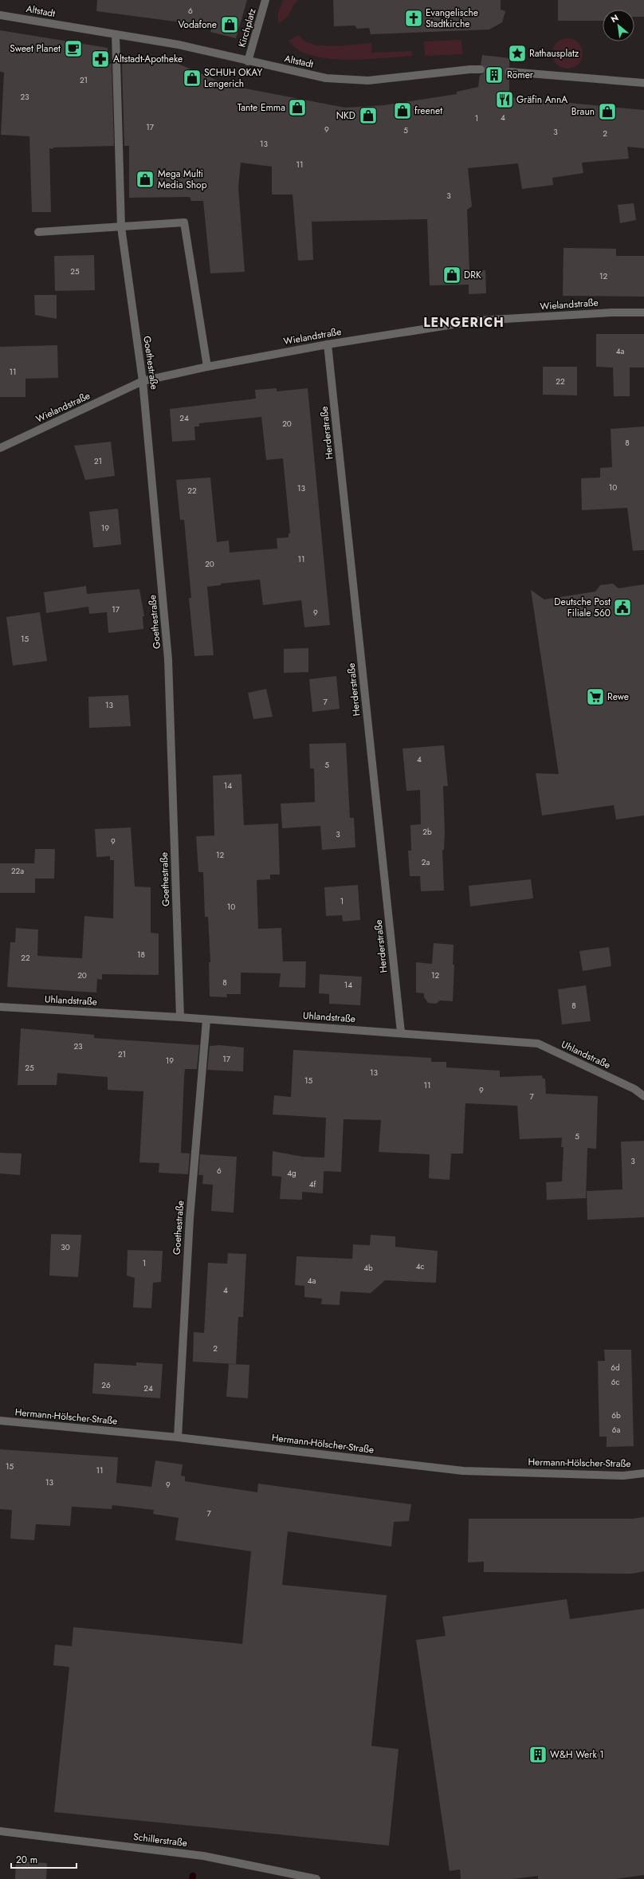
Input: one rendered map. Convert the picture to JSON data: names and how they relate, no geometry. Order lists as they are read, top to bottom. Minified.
{"streets":{"street":["Altstadt","Kirchplatz","Wielandstraße","Goethestraße","Herderstraße","Uhlandstraße","Hermann-Hölscher-Straße","Schillerstraße"]},"crossings":[["Altstadt","Kirchplatz"],["Wielandstraße","Goethestraße"],["Wielandstraße","Herderstraße"],["Goethestraße","Uhlandstraße"],["Goethestraße","Hermann-Hölscher-Straße"],["Herderstraße","Uhlandstraße"]],"districts":["LENGERICH"],"places":{"church":["Evangelische Stadtkirche"],"shop":["Vodafone","SCHUH OKAY Lengerich","Tante Emma","freenet","Braun","NKD","Mega Multi Media Shop","DRK"],"cafe":["Sweet Planet"],"place":["Rathausplatz"],"pharmacy":["Altstadt-Apotheke"],"building":["Römer","W&H Werk 1"],"restaurant":["Gräfin AnnA"],"public building":["Deutsche Post Filiale 560"],"supermarket":["Rewe"]},"house_numbers":["6","21","23","4","1","17","9","5","3","2","13","11","3","25","12","4a","11","22","24","20","8","21","10","13","22","19","11","20","17","9","15","7","13","4","5","14","2b","3","9","12","2a","22a","1","10","18","22","20","12","8","14","8","23","21","17","19","25","13","15","11","9","7","5","3","6","4g","4f","30","1","4c","4b","4a","4","2","6d","6c","26","24","6b","6a","15","11","13","9","7"],"scale_bar":"20 m","north":"top left"}
